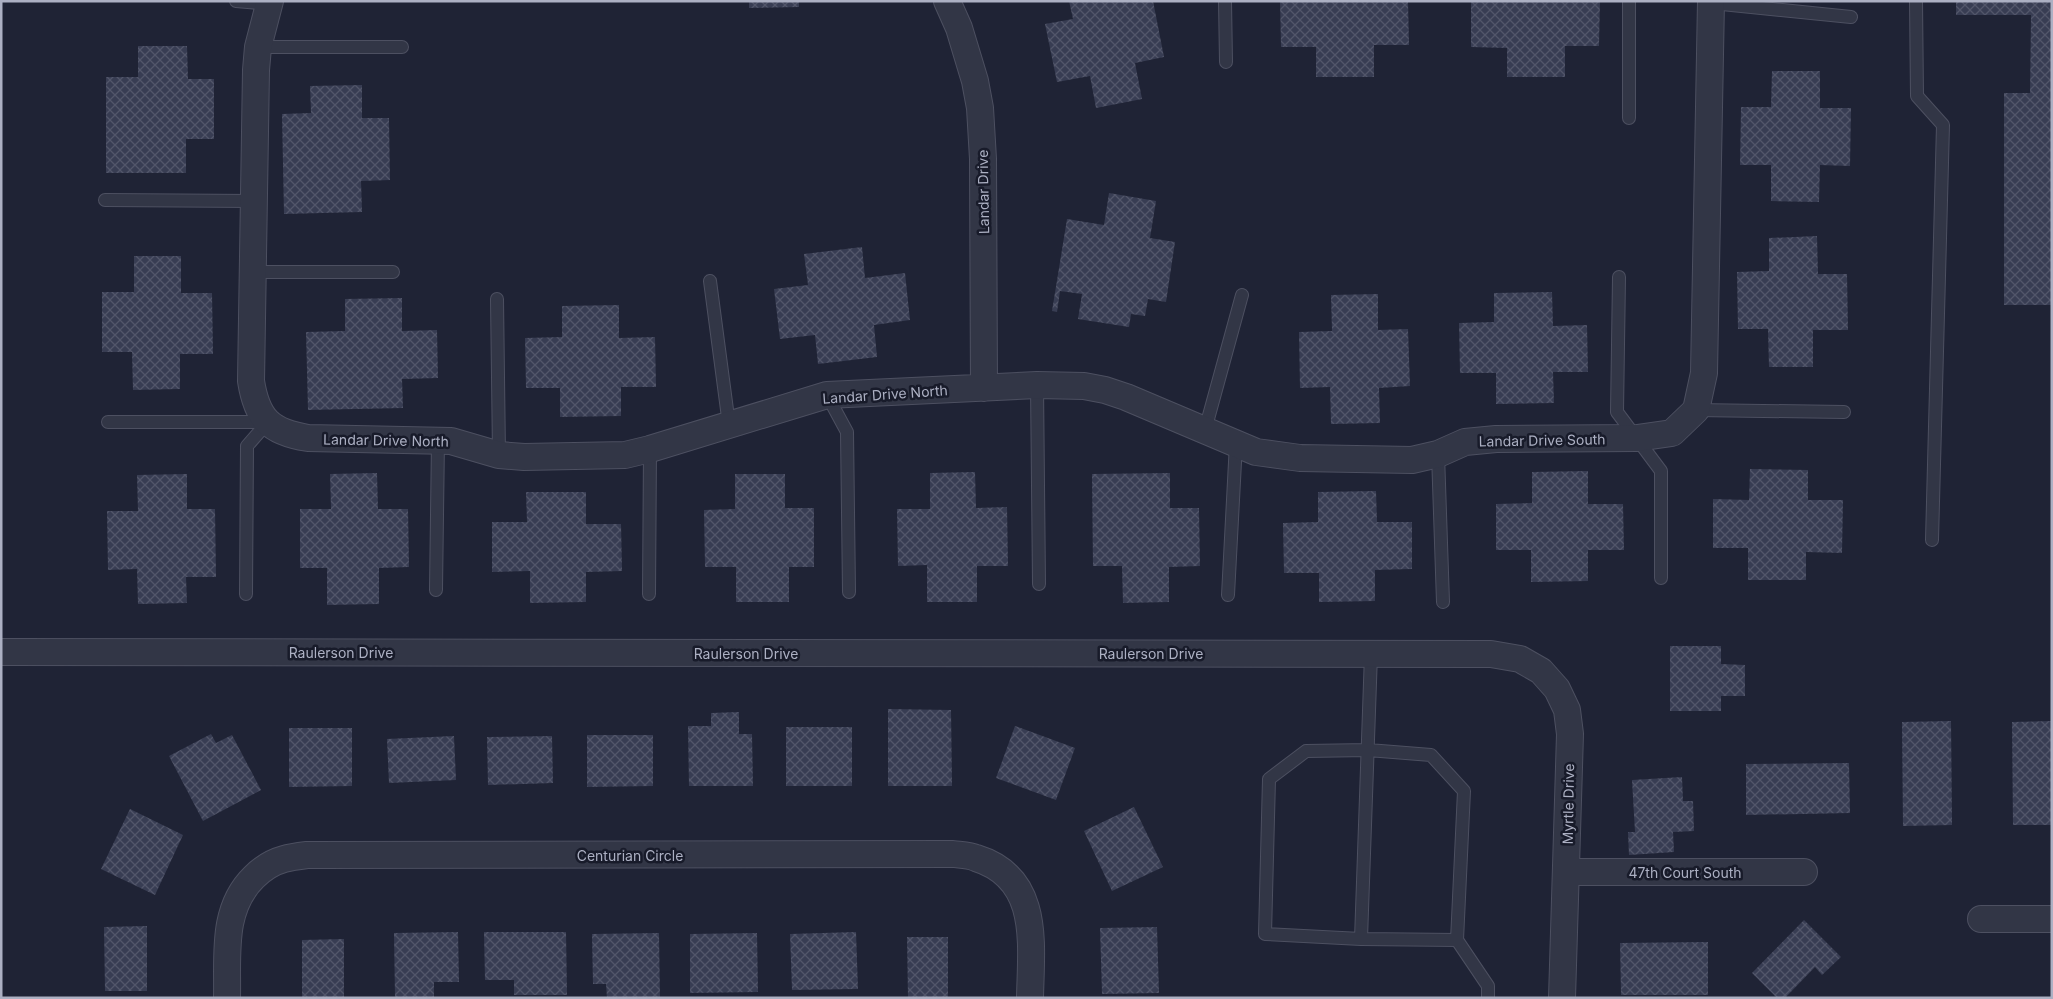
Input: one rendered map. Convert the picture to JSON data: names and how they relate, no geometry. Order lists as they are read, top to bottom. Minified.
{"streets":{"street":["Landar Drive","Landar Drive North","Landar Drive South","Raulerson Drive","Myrtle Drive","Centurian Circle","47th Court South"]},"crossings":[["Landar Drive","Landar Drive North"],["Landar Drive","Landar Drive South"],["Landar Drive North","Landar Drive South"],["Raulerson Drive","Myrtle Drive"],["Myrtle Drive","47th Court South"]]}
